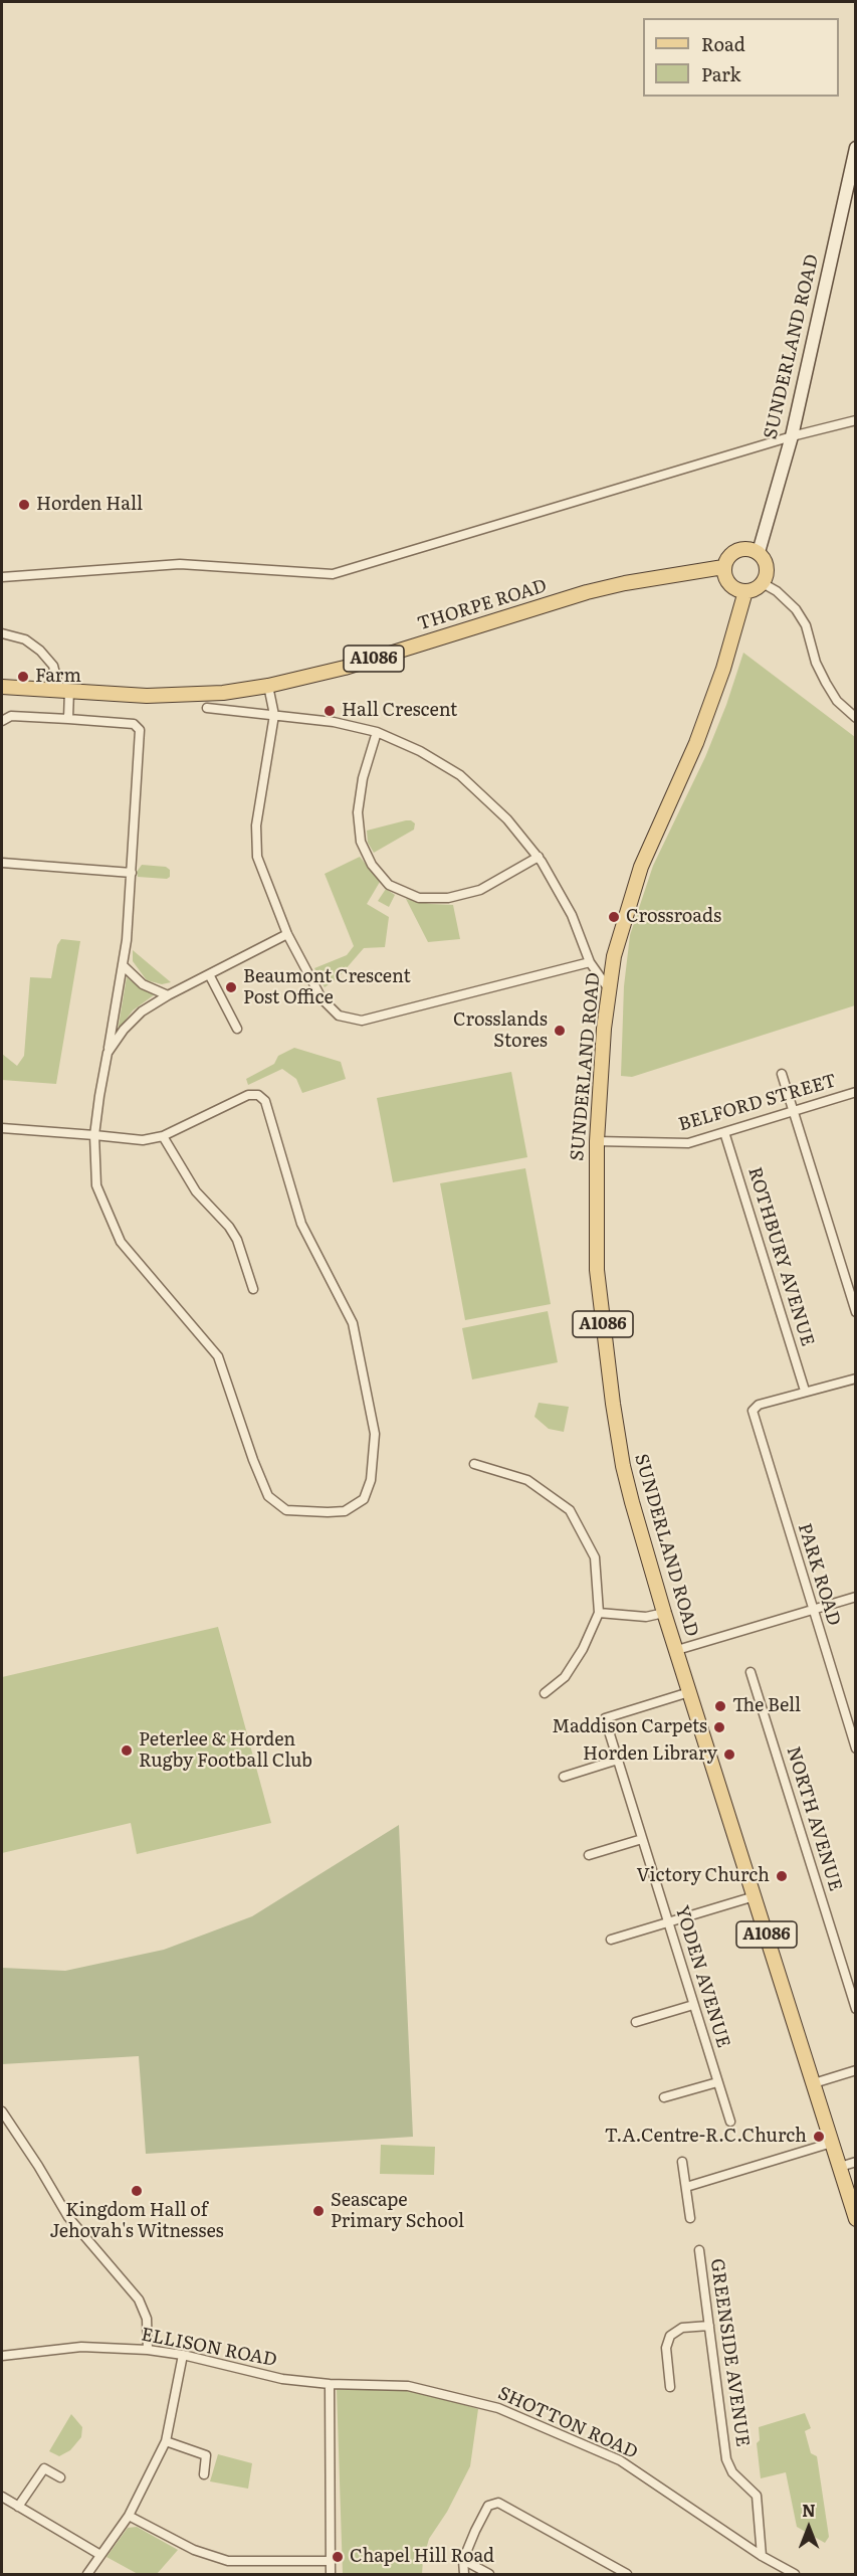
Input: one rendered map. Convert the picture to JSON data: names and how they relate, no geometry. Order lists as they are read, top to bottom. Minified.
{"streets":{"main road":["SUNDERLAND ROAD","THORPE ROAD","A1086"],"street":["BELFORD STREET","ROTHBURY AVENUE","PARK ROAD","NORTH AVENUE","YODEN AVENUE","ELLISON ROAD","GREENSIDE AVENUE","SHOTTON ROAD"]},"crossings":[["SUNDERLAND ROAD","THORPE ROAD"],["SUNDERLAND ROAD","BELFORD STREET"],["SUNDERLAND ROAD","YODEN AVENUE"],["BELFORD STREET","ROTHBURY AVENUE"],["ROTHBURY AVENUE","PARK ROAD"],["ELLISON ROAD","SHOTTON ROAD"],["GREENSIDE AVENUE","SHOTTON ROAD"]],"places":["Horden Hall","Farm","Hall Crescent","Crossroads","Beaumont Crescent Post Office","Crosslands Stores","The Bell","Maddison Carpets","Peterlee & Horden Rugby Football Club","Horden Library","Victory Church","T.A.Centre-R.C.Church","Kingdom Hall of Jehovah's Witnesses","Seascape Primary School","Chapel Hill Road"],"legend":["Road","Park"],"north":"top"}
